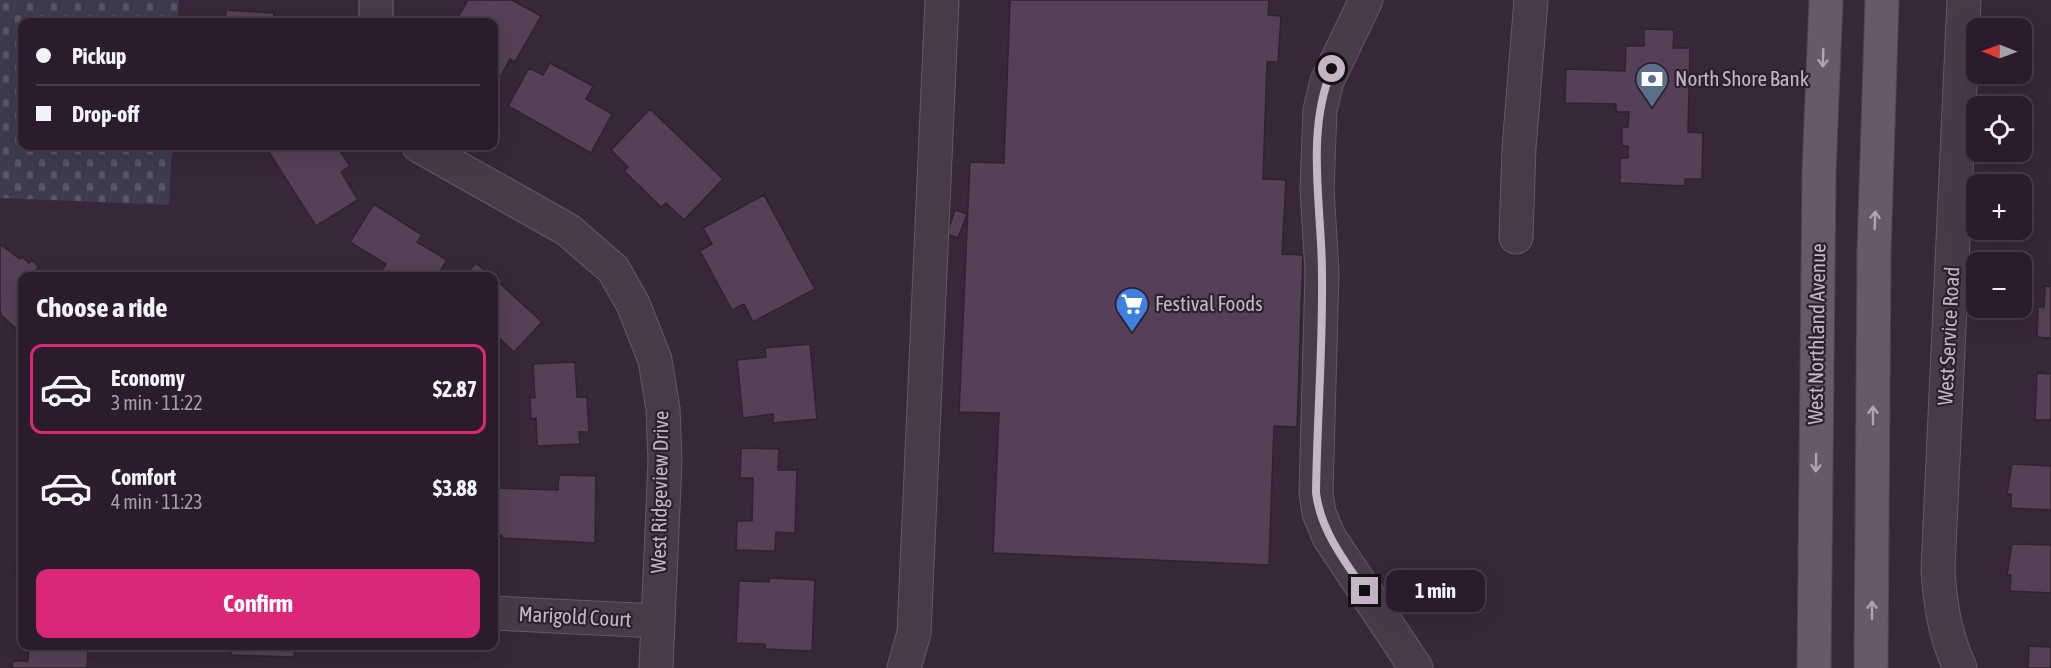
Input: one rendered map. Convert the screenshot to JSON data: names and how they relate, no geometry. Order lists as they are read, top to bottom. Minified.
{"streets":{"main road":["West Northland Avenue"],"street":["West Service Road","West Ridgeview Drive","Marigold Court"]},"crossings":[["West Ridgeview Drive","Marigold Court"]],"places":{"bank":["North Shore Bank"],"supermarket":["Festival Foods"]},"north":"left","page":{"map_buttons":["+","−"],"banner":["Pickup","Drop-off"],"heading":"Choose a ride","list":[{"name":"Economy","note":"3 min · 11:22","value":"$2.87"},{"name":"Comfort","note":"4 min · 11:23","value":"$3.88"}],"buttons":"Confirm","bubble":"1 min"}}
